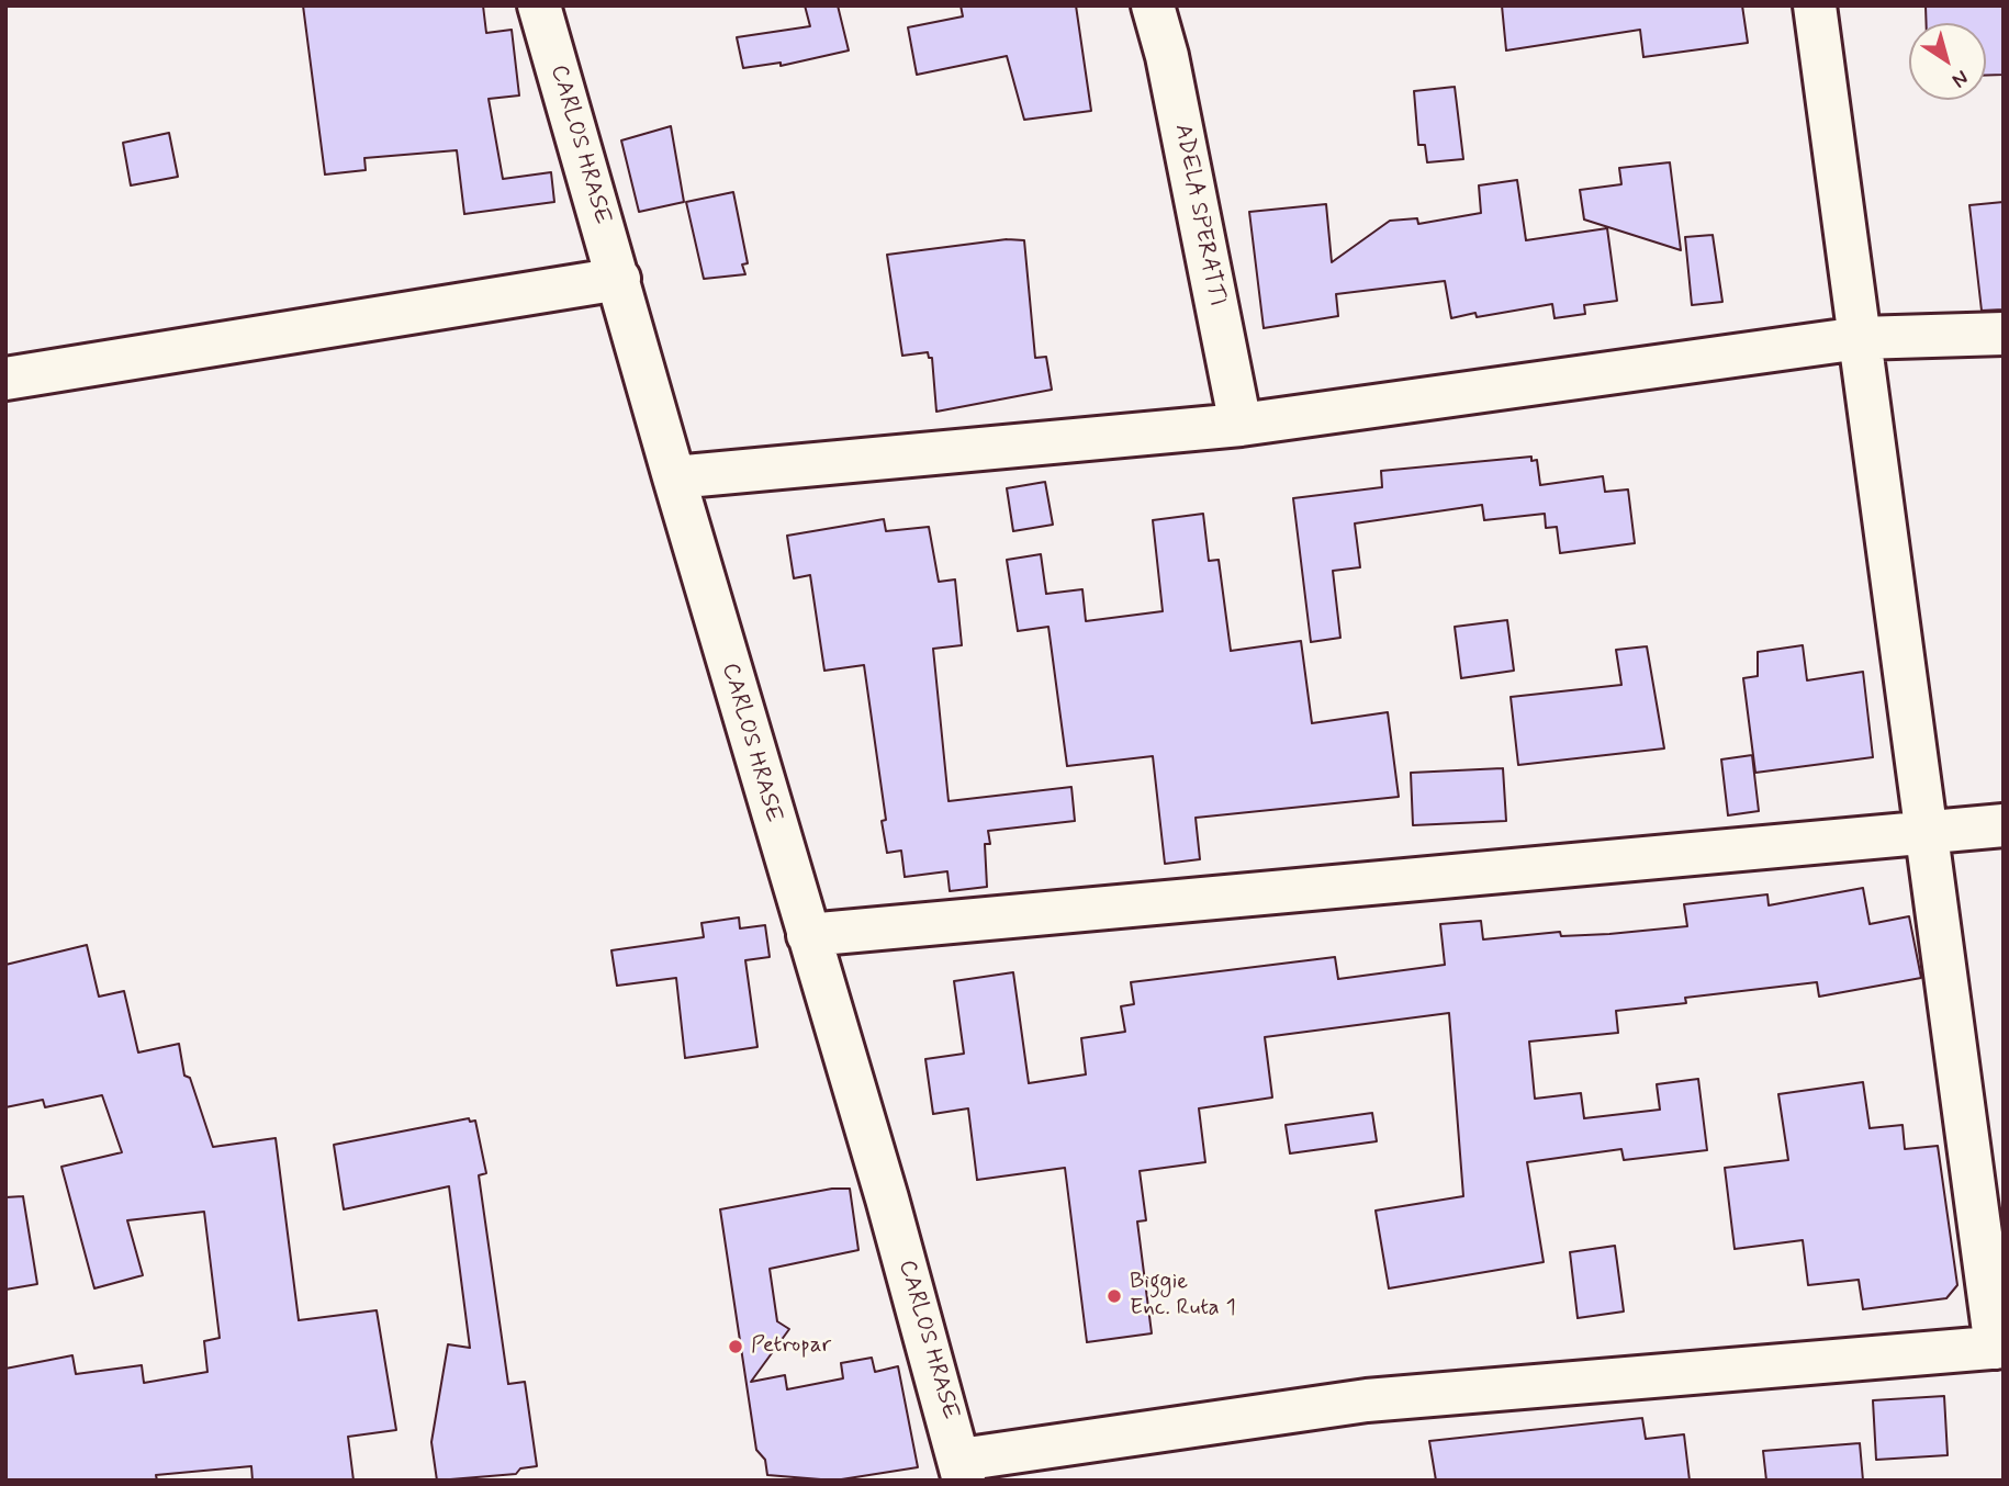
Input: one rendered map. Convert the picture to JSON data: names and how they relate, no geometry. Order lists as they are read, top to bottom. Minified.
{"streets":{"street":["CARLOS HRASE","ADELA SPERATTI"]},"places":["Biggie Enc. Ruta 1","Petropar"],"north":"bottom right"}
